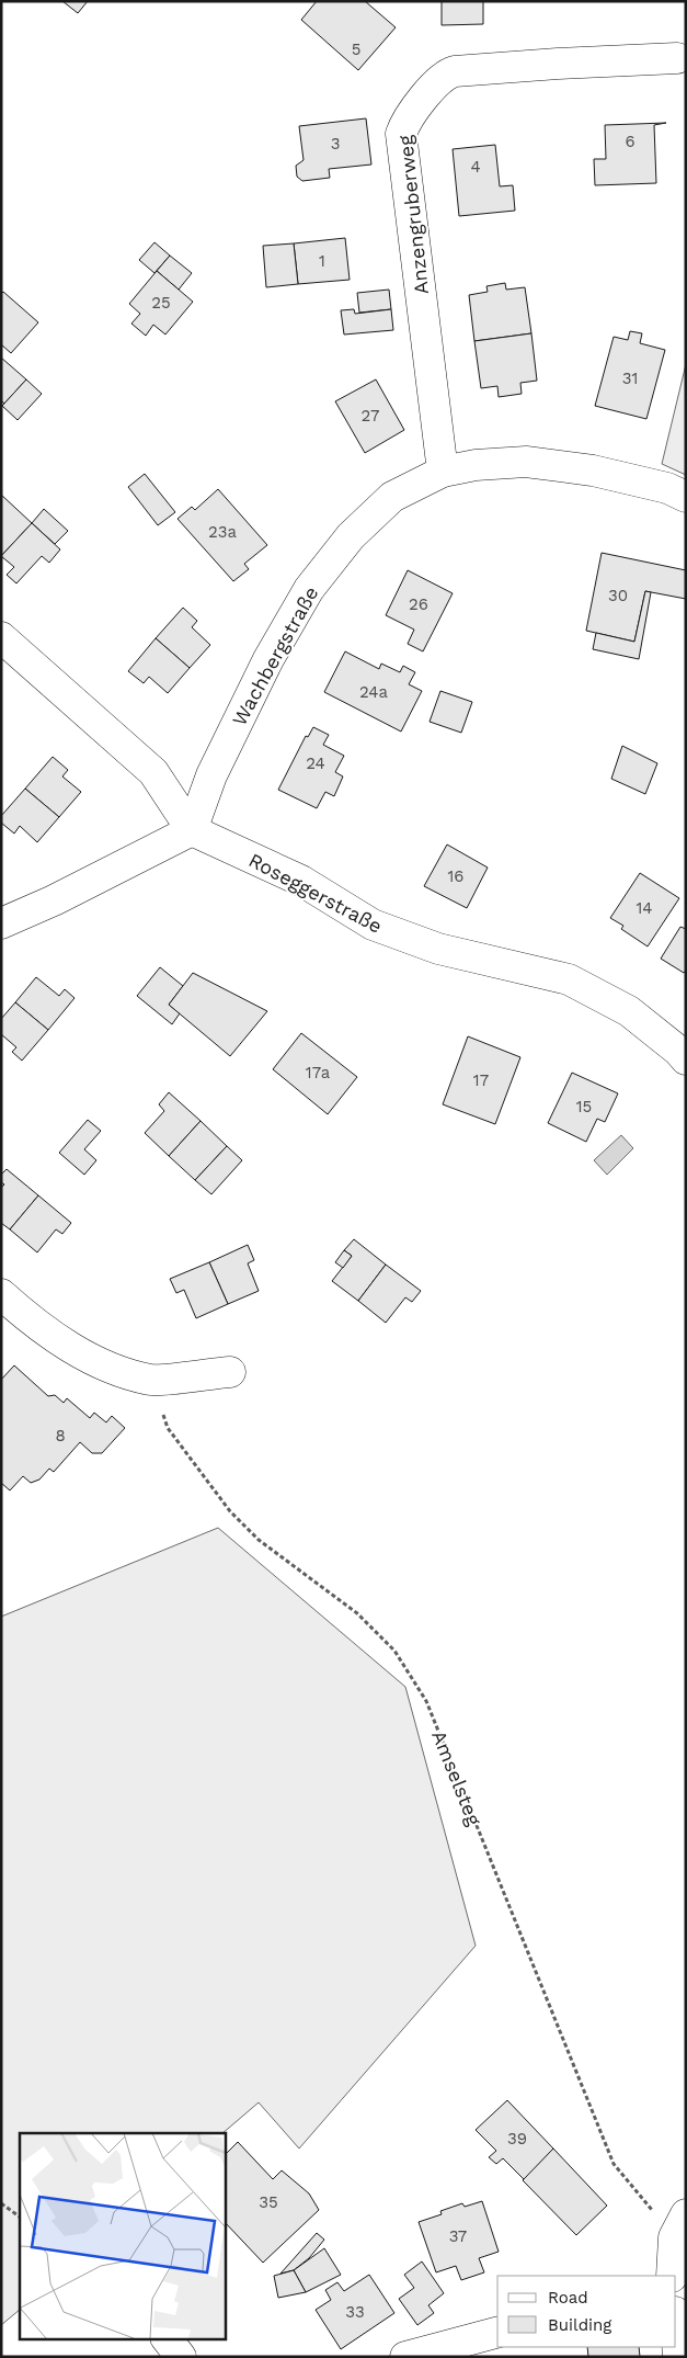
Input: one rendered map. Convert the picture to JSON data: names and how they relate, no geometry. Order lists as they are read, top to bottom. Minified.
{"streets":{"street":["Anzengruberweg","Wachbergstraße","Roseggerstraße"],"path":["Amselsteg"]},"crossings":[["Anzengruberweg","Wachbergstraße"],["Wachbergstraße","Roseggerstraße"]],"house_numbers":["5","6","3","4","1","25","31","27","23a","30","26","24a","24","16","14","17a","17","15","8","39","35","37","33"],"legend":["Road","Building"]}
